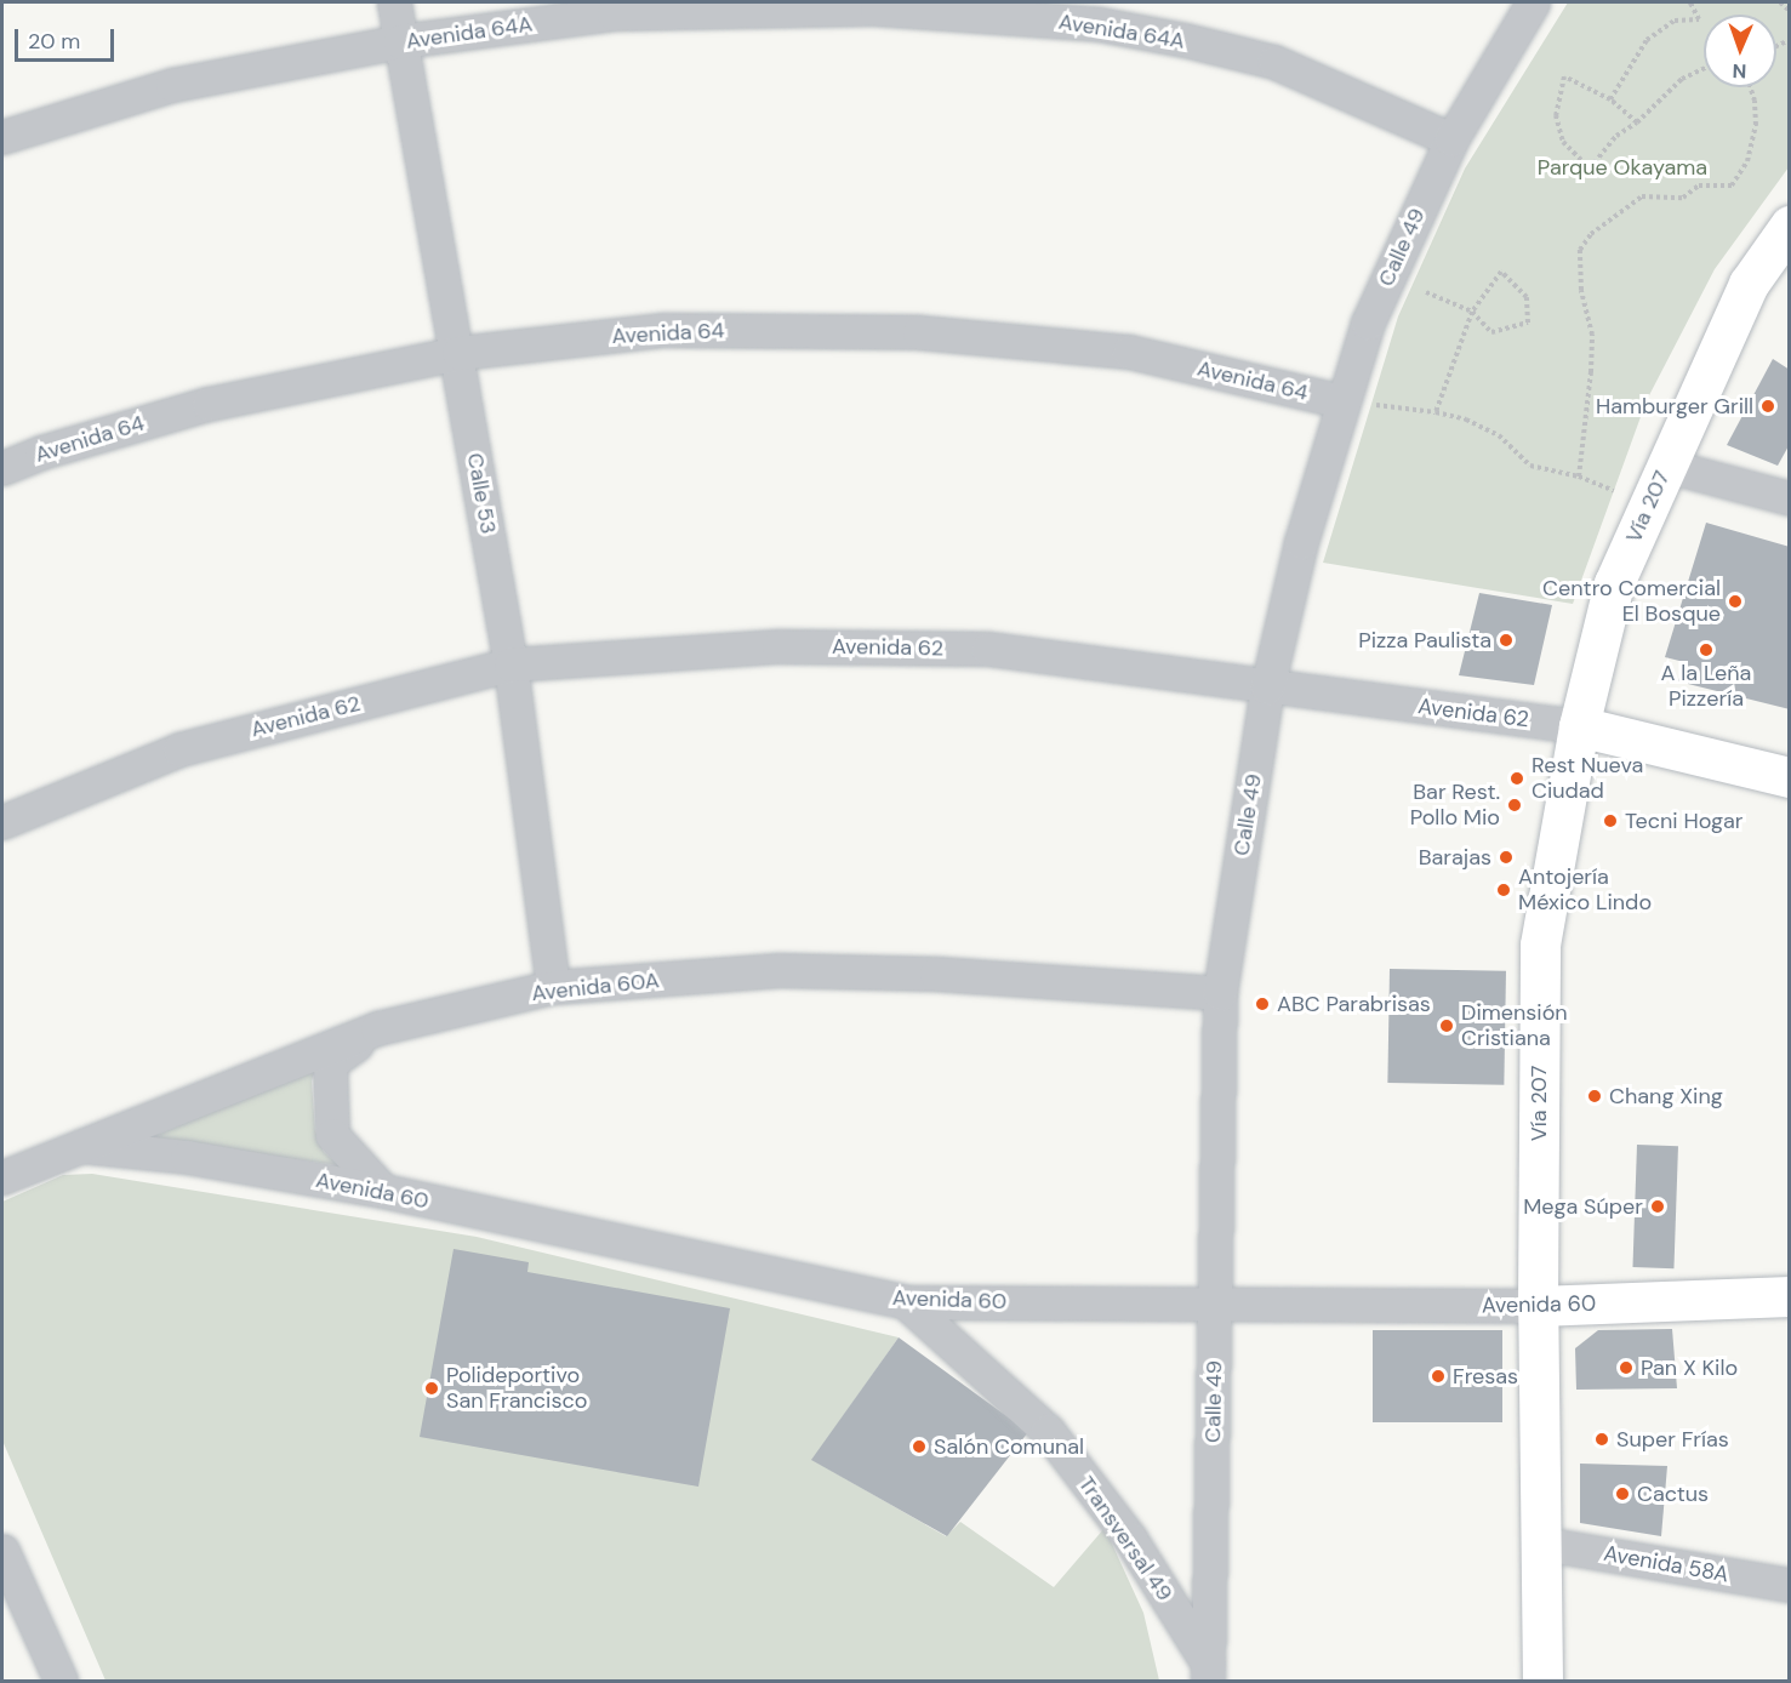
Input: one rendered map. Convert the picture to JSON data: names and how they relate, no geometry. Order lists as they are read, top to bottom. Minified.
{"streets":{"main road":["Vía 207","Avenida 62","Avenida 60"],"street":["Avenida 64A","Calle 49","Avenida 64","Calle 53","Avenida 60A","Transversal 49","Avenida 58A"]},"crossings":[["Avenida 64A","Calle 49"],["Avenida 64A","Calle 53"],["Calle 49","Avenida 64"],["Calle 49","Avenida 62"],["Calle 49","Avenida 60A"],["Calle 49","Avenida 60"],["Calle 49","Transversal 49"],["Avenida 64","Calle 53"],["Calle 53","Avenida 62"],["Calle 53","Avenida 60A"],["Vía 207","Avenida 62"],["Vía 207","Avenida 60"],["Vía 207","Avenida 58A"],["Avenida 60A","Avenida 60"],["Avenida 60","Transversal 49"]],"parks":["Parque Okayama"],"places":["Hamburger Grill","Centro Comercial El Bosque","Pizza Paulista","A la Leña Pizzería","Rest Nueva Ciudad","Bar Rest. Pollo Mio","Tecni Hogar","Barajas","Antojería México Lindo","ABC Parabrisas","Dimensión Cristiana","Chang Xing","Mega Súper","Pan X Kilo","Fresas","Polideportivo San Francisco","Super Frías","Salón Comunal","Cactus"],"scale_bar":"20 m","north":"bottom"}
